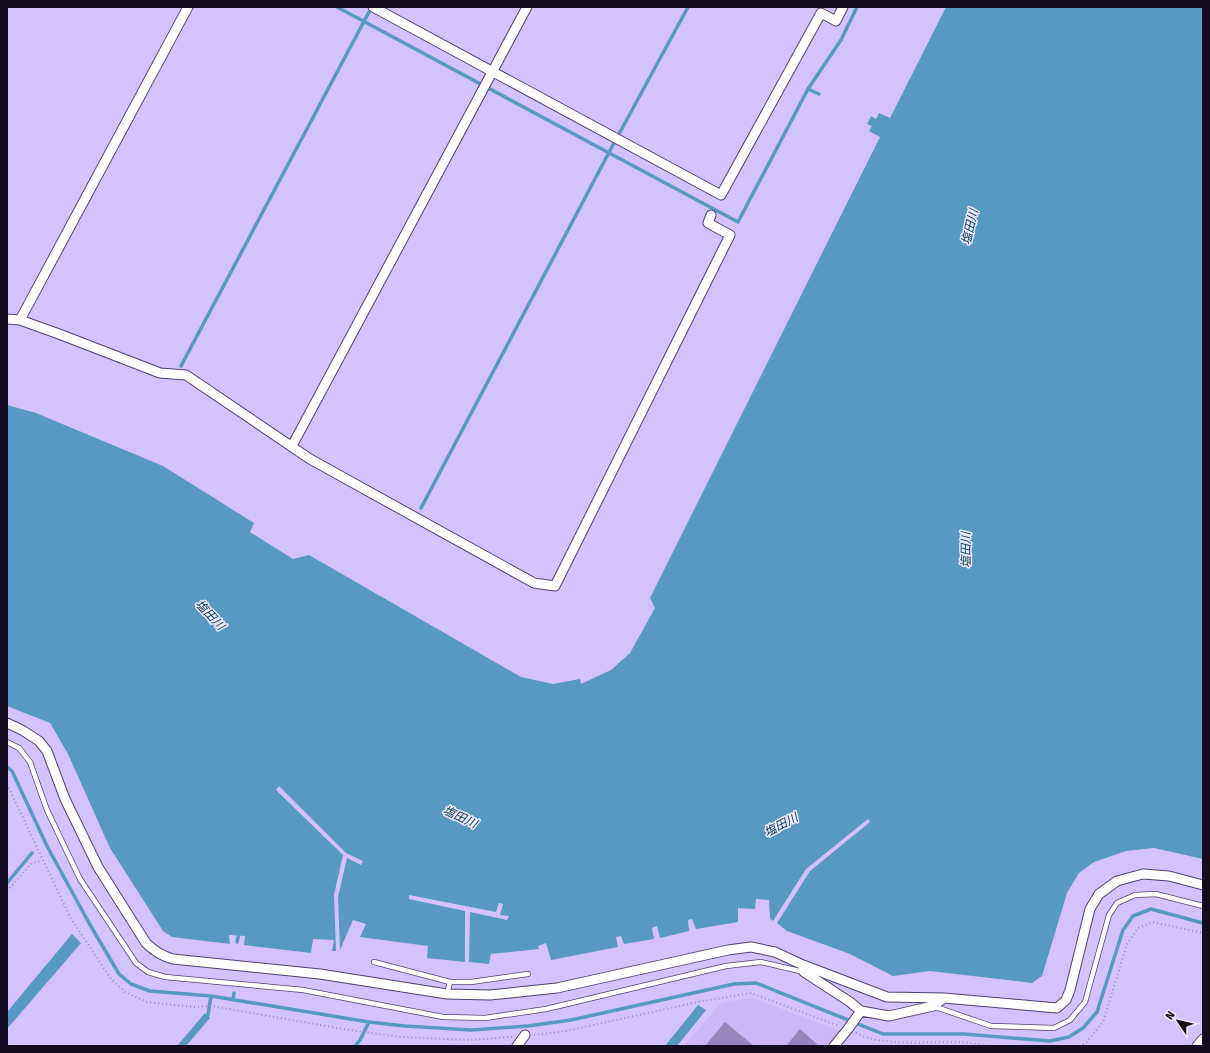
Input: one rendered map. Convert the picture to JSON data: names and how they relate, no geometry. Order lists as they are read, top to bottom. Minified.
{"water":["塩田川"],"north":"top left"}
